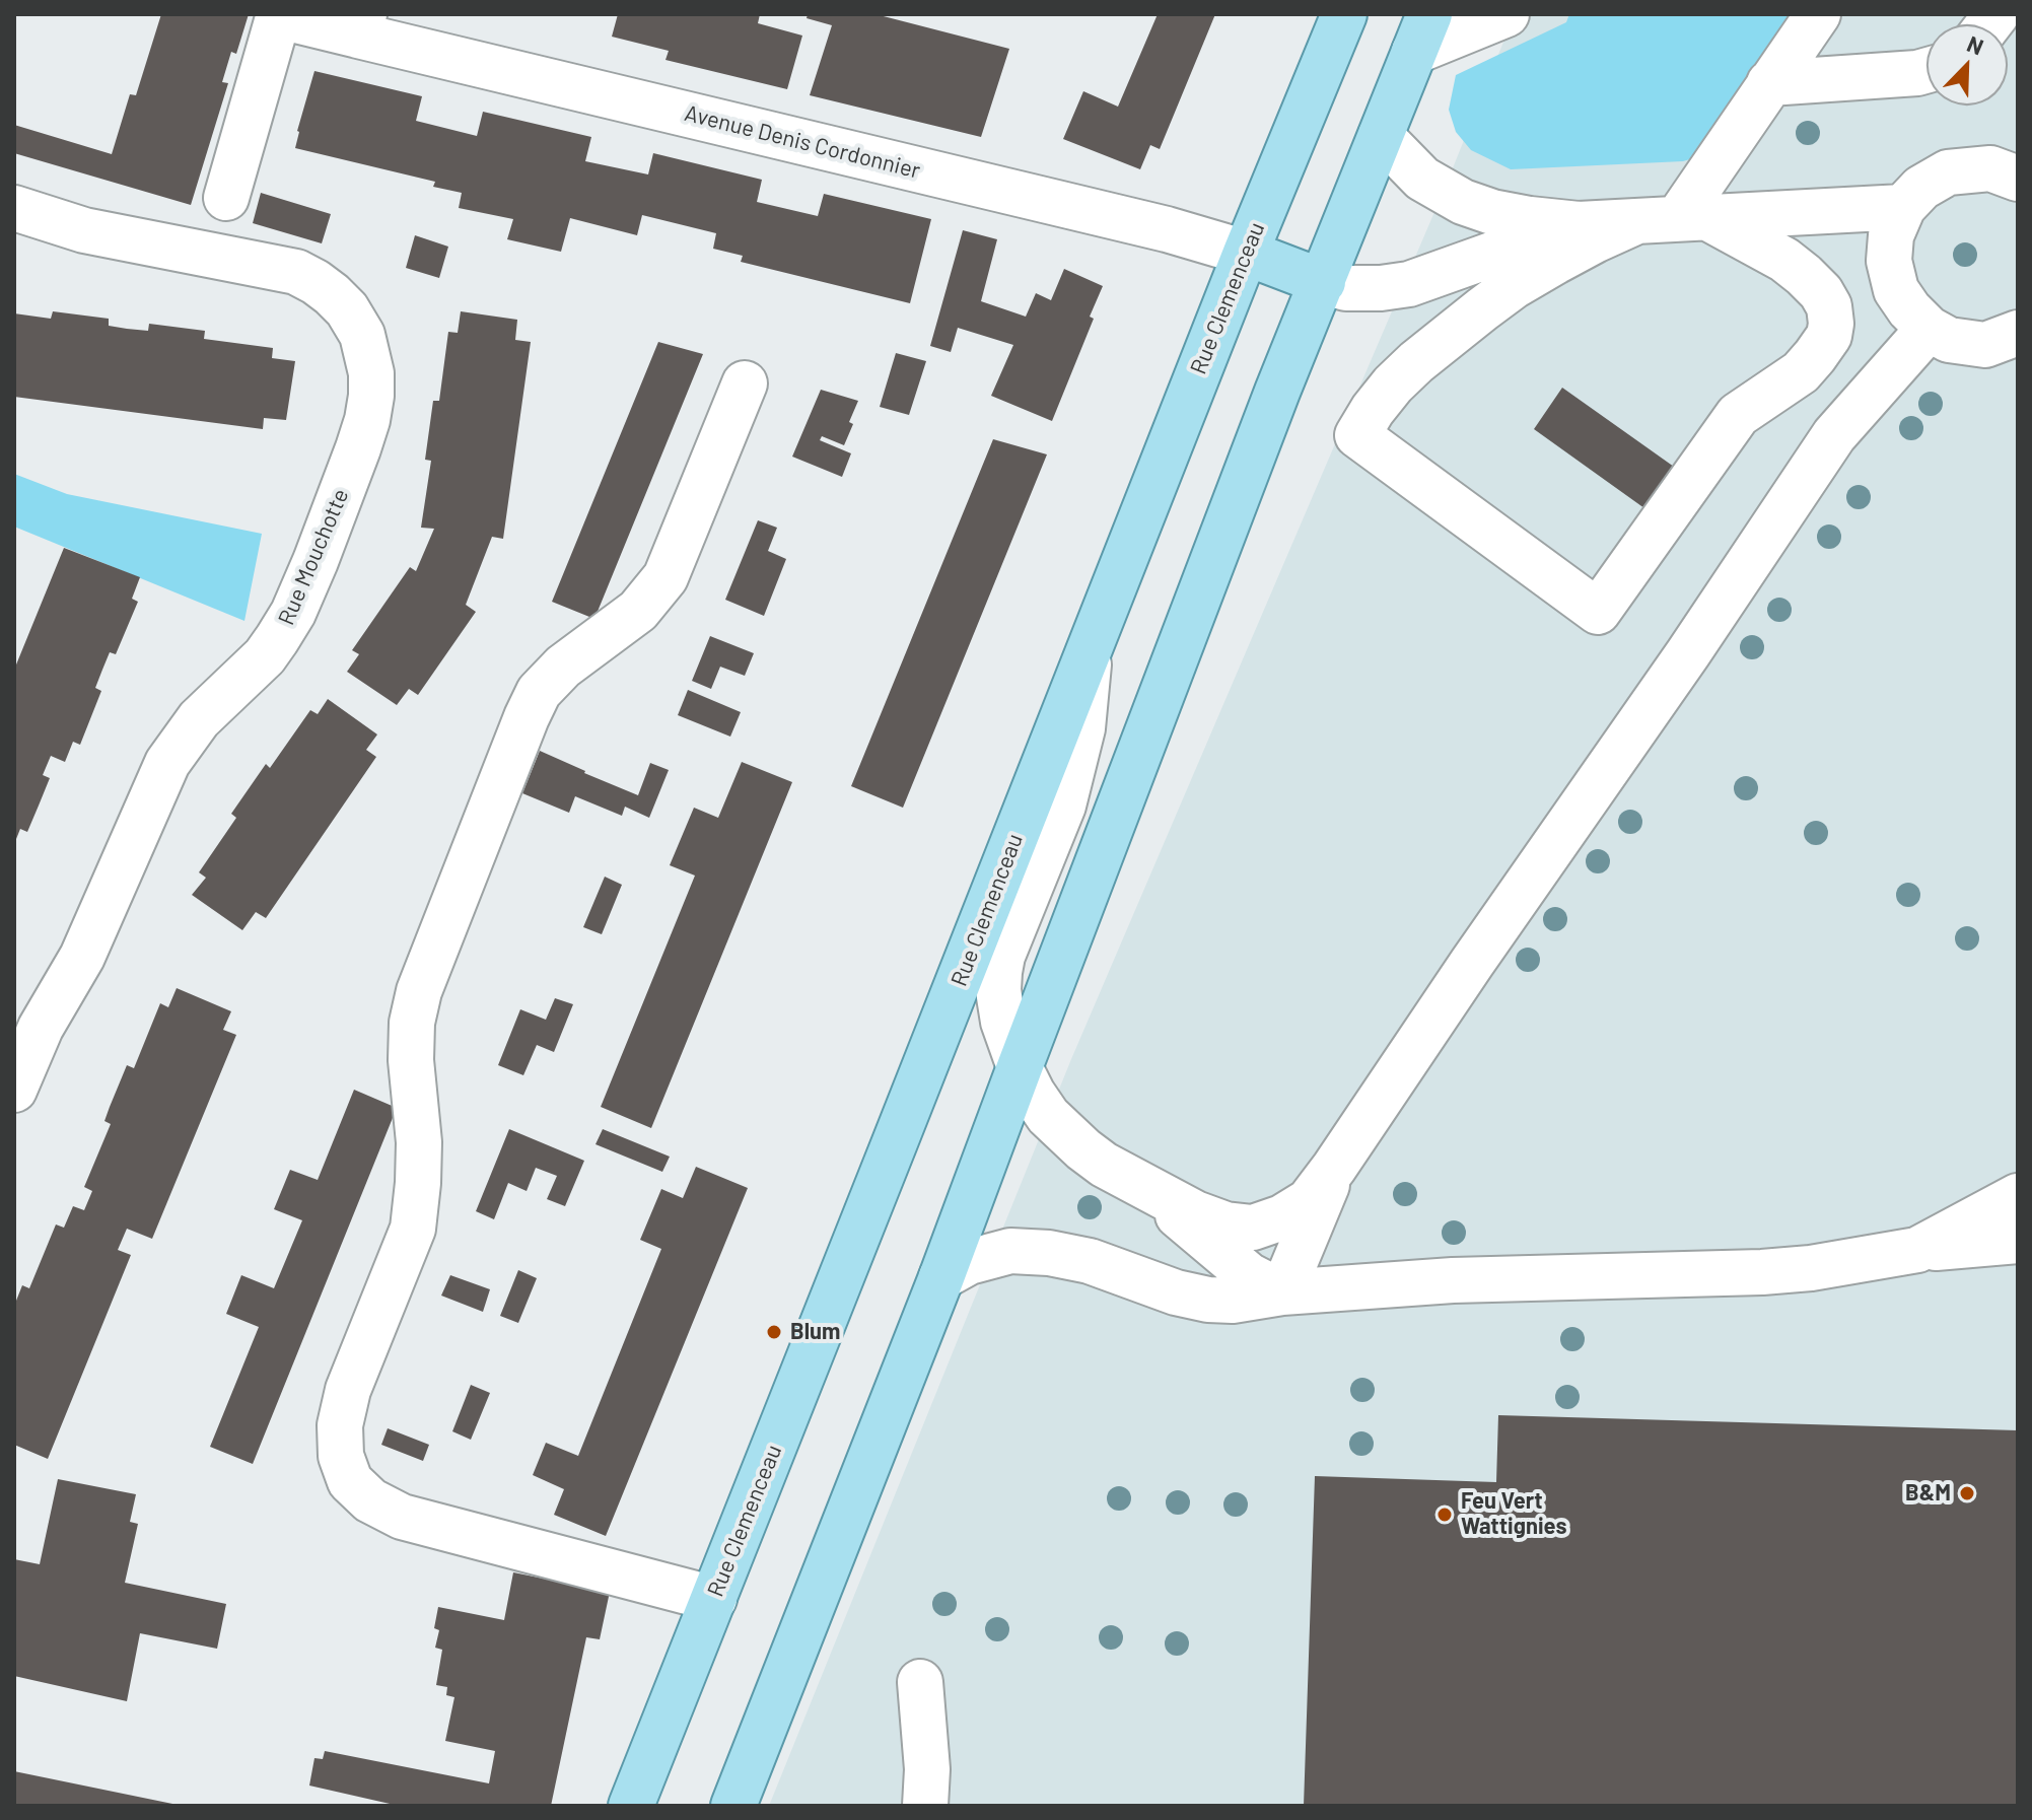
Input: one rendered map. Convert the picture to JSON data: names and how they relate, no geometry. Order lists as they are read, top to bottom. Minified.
{"streets":{"main road":["Rue Clemenceau"],"street":["Avenue Denis Cordonnier","Rue Mouchotte"]},"crossings":[["Avenue Denis Cordonnier","Rue Clemenceau"]],"places":["Blum","B&M","Feu Vert Wattignies"],"north":"top right"}
